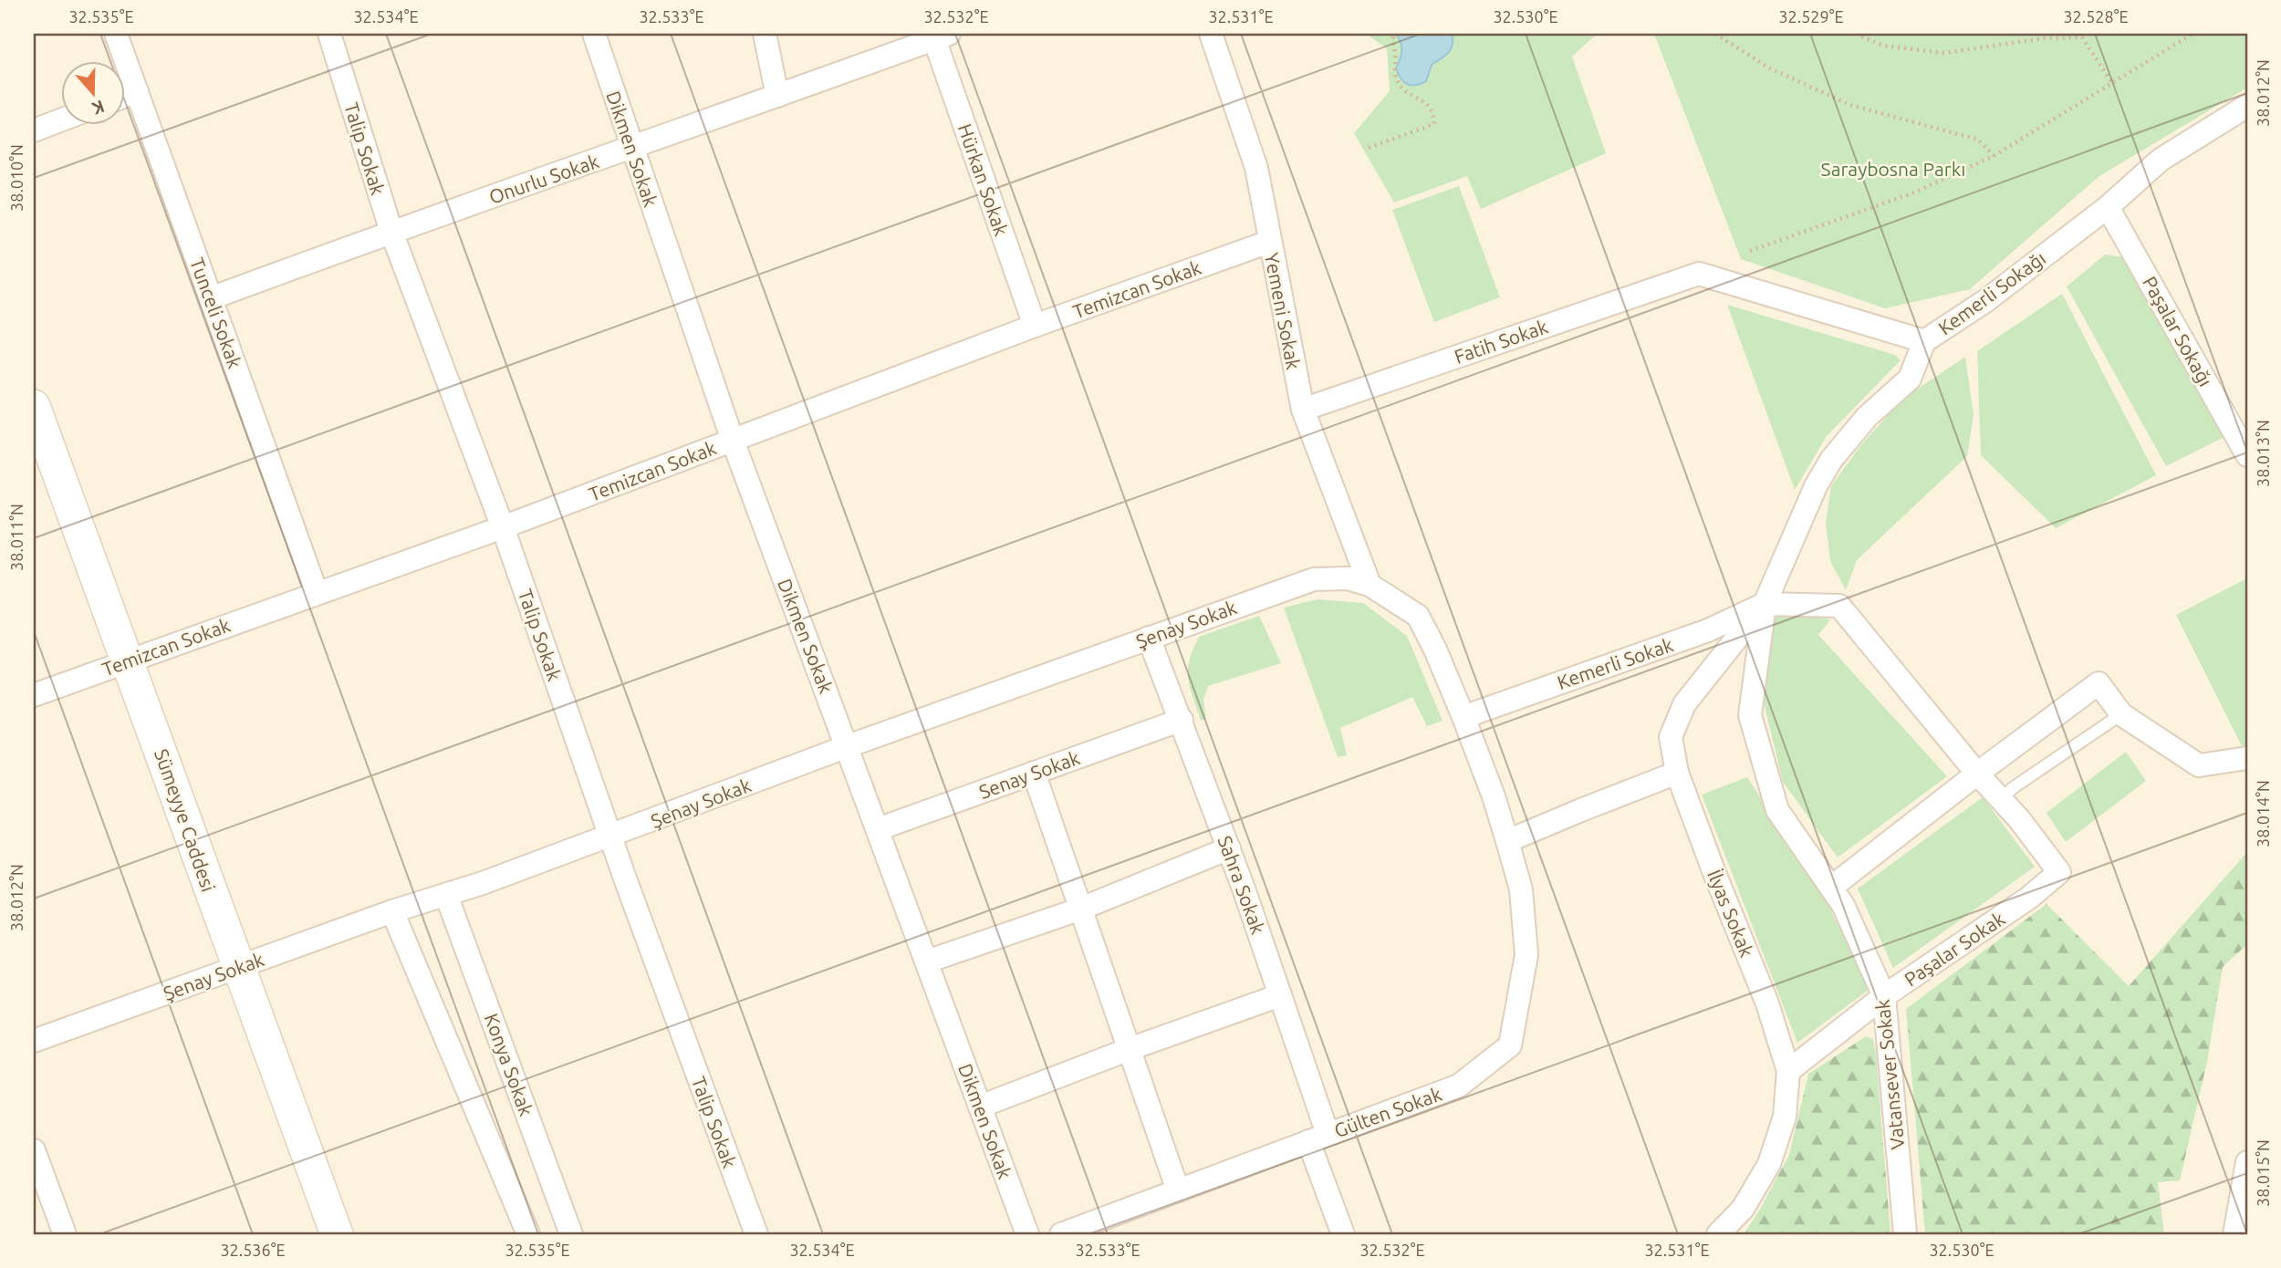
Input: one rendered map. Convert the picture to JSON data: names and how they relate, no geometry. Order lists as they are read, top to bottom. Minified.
{"streets":{"street":["Talip Sokak","Dikmen Sokak","Onurlu Sokak","Hürkan Sokak","Temizcan Sokak","Kemerli Sokağı","Yemeni Sokak","Tunceli Sokak","Paşalar Sokağı","Fatih Sokak","Şenay Sokak","Kemerli Sokak","Senay Sokak","Sümeyye Caddesi","Sahra Sokak","İlyas Sokak","Paşalar Sokak","Konya Sokak","Vatansever Sokak","Gülten Sokak"]},"crossings":[["Talip Sokak","Onurlu Sokak"],["Talip Sokak","Temizcan Sokak"],["Talip Sokak","Şenay Sokak"],["Dikmen Sokak","Onurlu Sokak"],["Dikmen Sokak","Temizcan Sokak"],["Dikmen Sokak","Şenay Sokak"],["Dikmen Sokak","Senay Sokak"],["Onurlu Sokak","Hürkan Sokak"],["Onurlu Sokak","Tunceli Sokak"],["Hürkan Sokak","Temizcan Sokak"],["Temizcan Sokak","Yemeni Sokak"],["Temizcan Sokak","Tunceli Sokak"],["Temizcan Sokak","Sümeyye Caddesi"],["Kemerli Sokağı","Paşalar Sokağı"],["Kemerli Sokağı","Fatih Sokak"],["Kemerli Sokağı","Kemerli Sokak"],["Kemerli Sokağı","İlyas Sokak"],["Kemerli Sokağı","Vatansever Sokak"],["Yemeni Sokak","Fatih Sokak"],["Yemeni Sokak","Şenay Sokak"],["Yemeni Sokak","Gülten Sokak"],["Şenay Sokak","Sümeyye Caddesi"],["Şenay Sokak","Sahra Sokak"],["Şenay Sokak","Konya Sokak"],["Şenay Sokak","Gülten Sokak"],["Kemerli Sokak","İlyas Sokak"],["Kemerli Sokak","Vatansever Sokak"],["Kemerli Sokak","Gülten Sokak"],["Senay Sokak","Sahra Sokak"],["Sahra Sokak","Gülten Sokak"],["İlyas Sokak","Paşalar Sokak"],["İlyas Sokak","Vatansever Sokak"],["Paşalar Sokak","Vatansever Sokak"]],"parks":["Saraybosna Parkı"],"north":"bottom","coordinates":["32.535°E","32.534°E","32.533°E","32.532°E","32.531°E","32.530°E","32.529°E","32.528°E","38.012°N","38.010°N","38.013°N","38.011°N","38.014°N","38.015°N","32.536°E"]}
